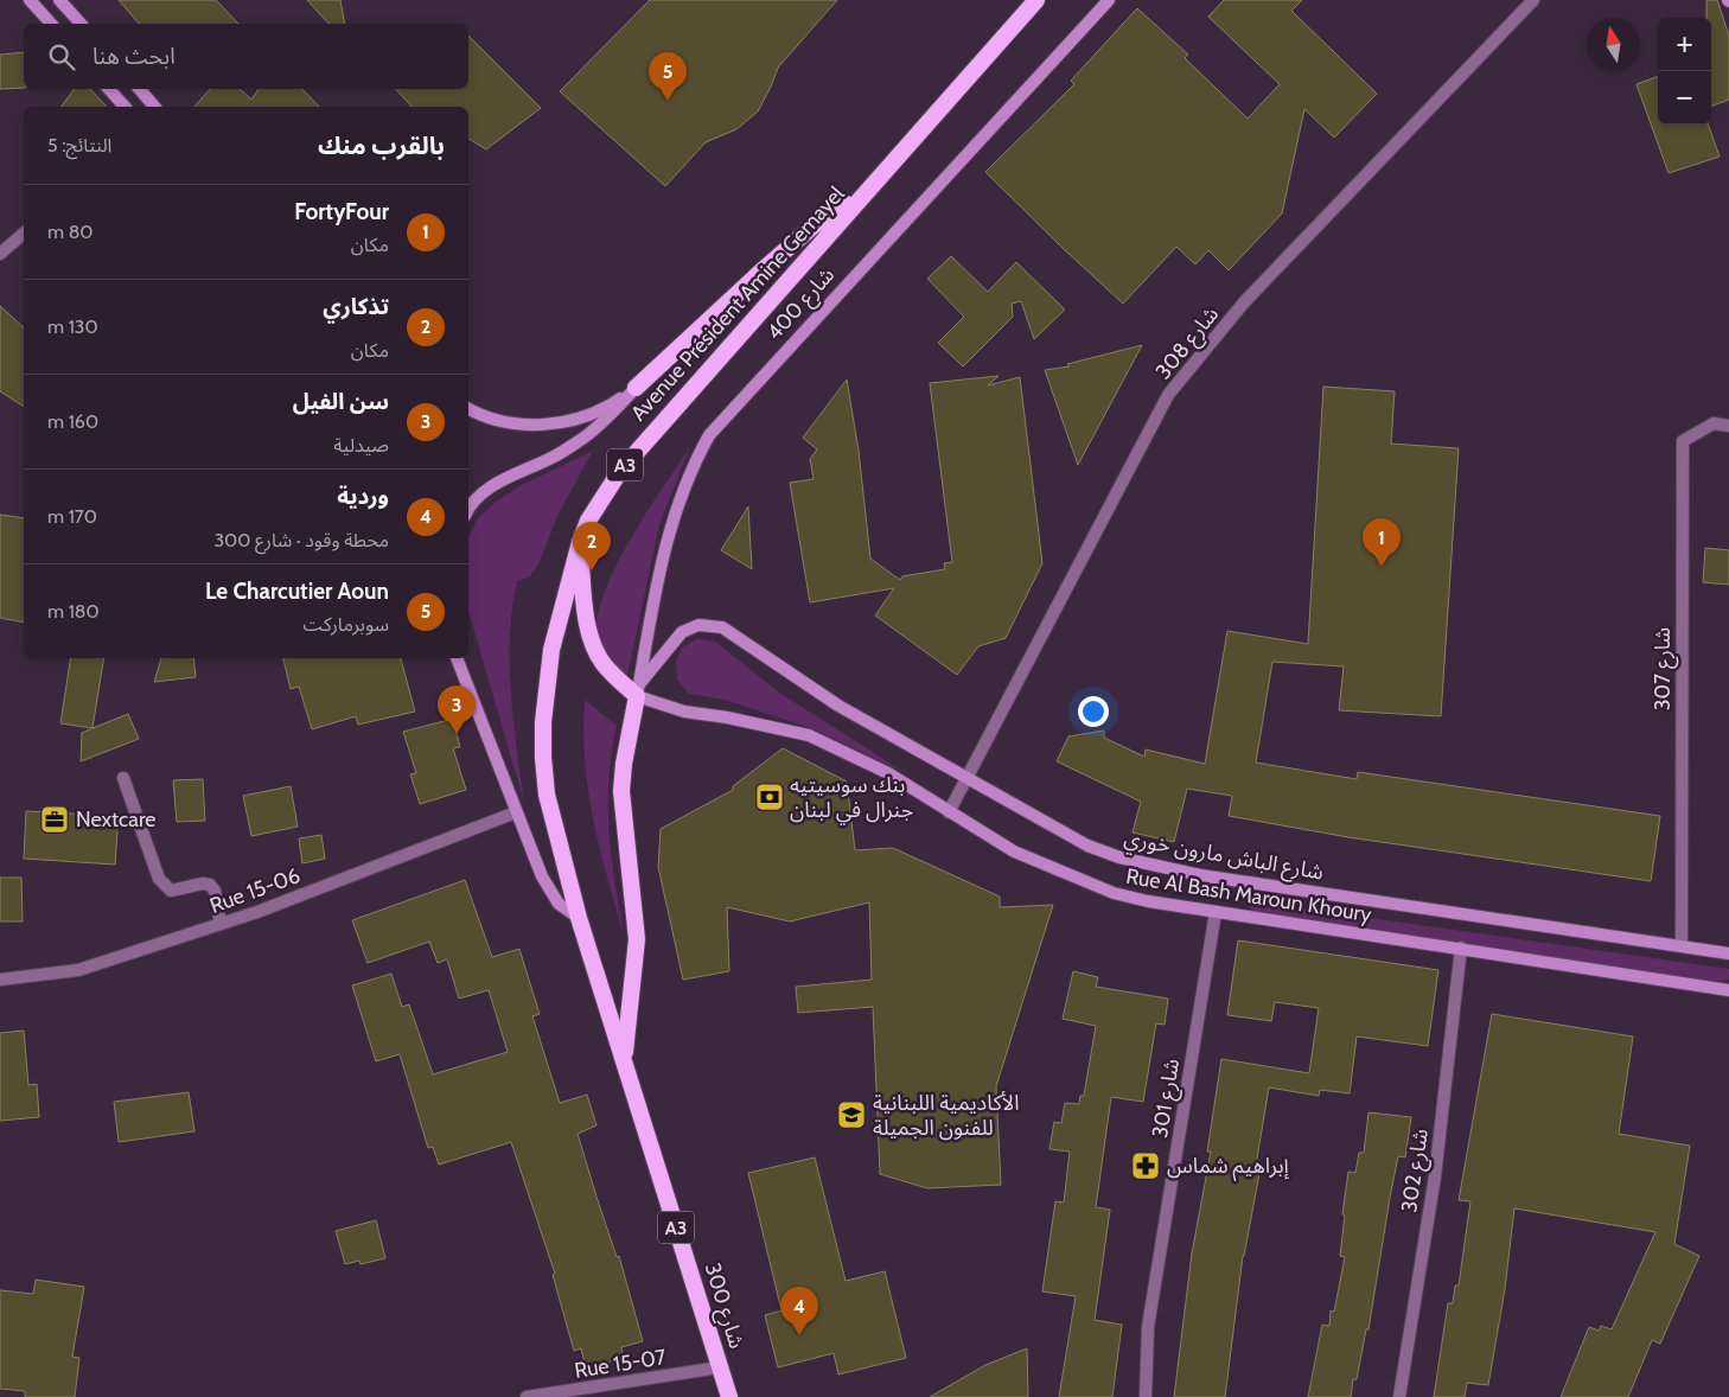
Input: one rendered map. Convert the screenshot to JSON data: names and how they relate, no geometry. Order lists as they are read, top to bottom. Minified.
{"streets":{"highway":["Avenue Président Amine Gemayel","A3","شارع 300"],"main road":["شارع 400","شارع الباش مارون خوري","Rue Al Bash Maroun Khoury"],"street":["شارع 308","شارع 307","Rue 15-06","شارع 301","شارع 302","Rue 15-07"]},"crossings":[["Avenue Président Amine Gemayel","شارع 300"],["شارع 400","شارع الباش مارون خوري"],["شارع 400","Rue Al Bash Maroun Khoury"],["شارع 308","شارع الباش مارون خوري"],["شارع 308","Rue Al Bash Maroun Khoury"],["شارع 307","شارع الباش مارون خوري"],["شارع الباش مارون خوري","Rue Al Bash Maroun Khoury"],["Rue Al Bash Maroun Khoury","شارع 301"],["Rue Al Bash Maroun Khoury","شارع 302"],["شارع 300","Rue 15-07"]],"places":{"bank":["بنك سوسيتيه جنرال في لبنان"],"office":["Nextcare"],"school or university":["الأكاديمية اللبنانية للفنون الجميلة"],"pharmacy":["إبراهيم شماس"]},"north":"top","page":{"map_buttons":["+","−"],"search":"ابحث هنا","pins":["5","1","2","3","4"],"heading":["بالقرب منك","النتائج: 5"],"list":[{"mark":"1","name":"FortyFour","note":"مكان","value":"80 m"},{"mark":"2","name":"تذكاري","note":"مكان","value":"130 m"},{"mark":"3","name":"سن الفيل","note":"صيدلية","value":"160 m"},{"mark":"4","name":"وردية","note":"محطة وقود · شارع 300","value":"170 m"},{"mark":"5","name":"Le Charcutier Aoun","note":"سوبرماركت","value":"180 m"}]}}
